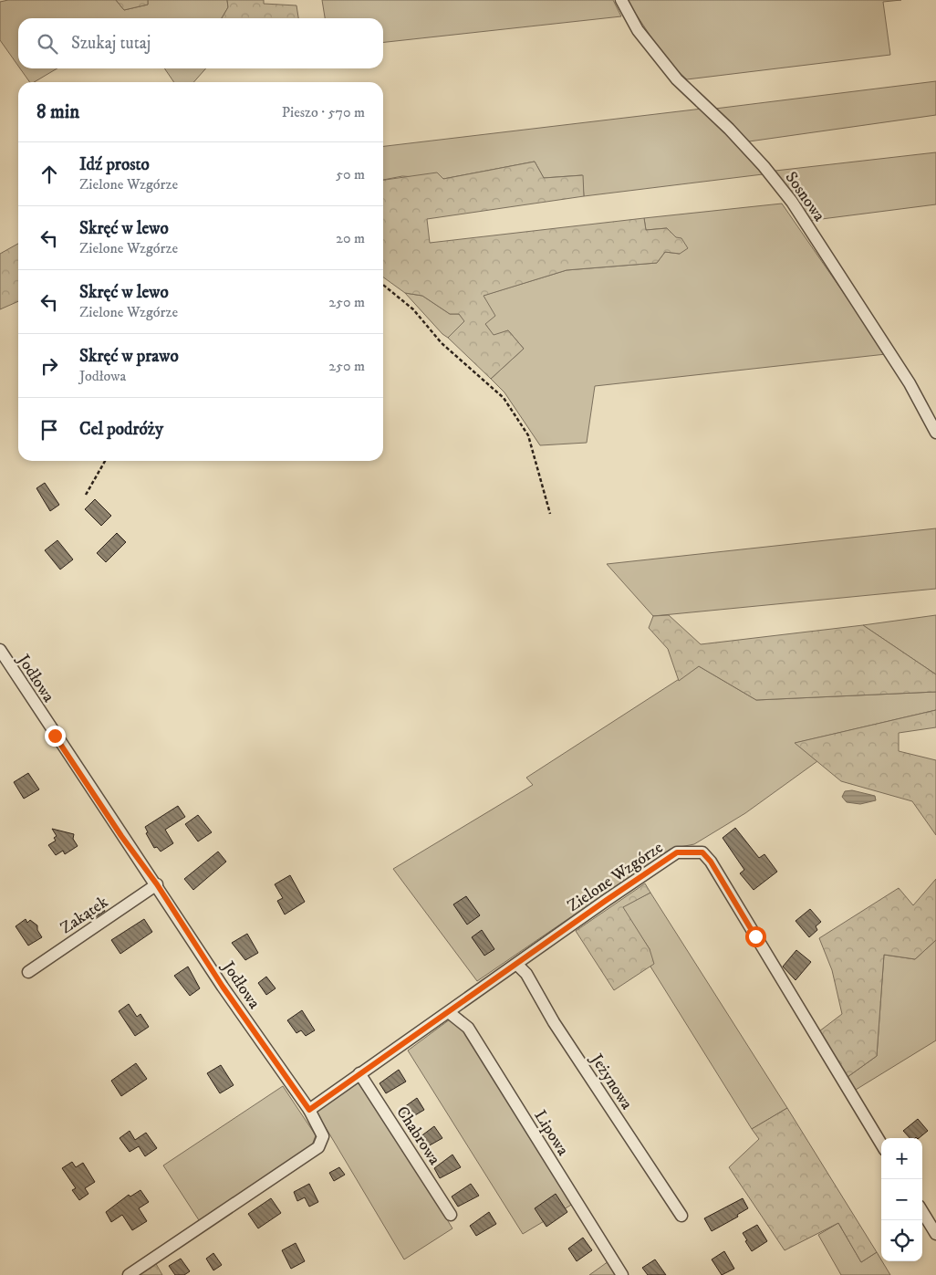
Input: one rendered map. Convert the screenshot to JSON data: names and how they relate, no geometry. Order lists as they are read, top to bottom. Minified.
{"streets":{"street":["Sosnowa","Jodłowa","Zielone Wzgórze","Zakątek","Jeżynowa","Lipowa","Chabrowa"]},"crossings":[["Jodłowa","Zielone Wzgórze"],["Jodłowa","Zakątek"],["Zielone Wzgórze","Jeżynowa"],["Zielone Wzgórze","Lipowa"],["Zielone Wzgórze","Chabrowa"]],"page":{"search":"Szukaj tutaj","heading":["8 min","Pieszo · 570 m"],"list":[["Idź prosto","Zielone Wzgórze","50 m"],["Skręć w lewo","Zielone Wzgórze","20 m"],["Skręć w lewo","Zielone Wzgórze","250 m"],["Skręć w prawo","Jodłowa","250 m"],"Cel podróży"],"map_buttons":["+","−"]}}
